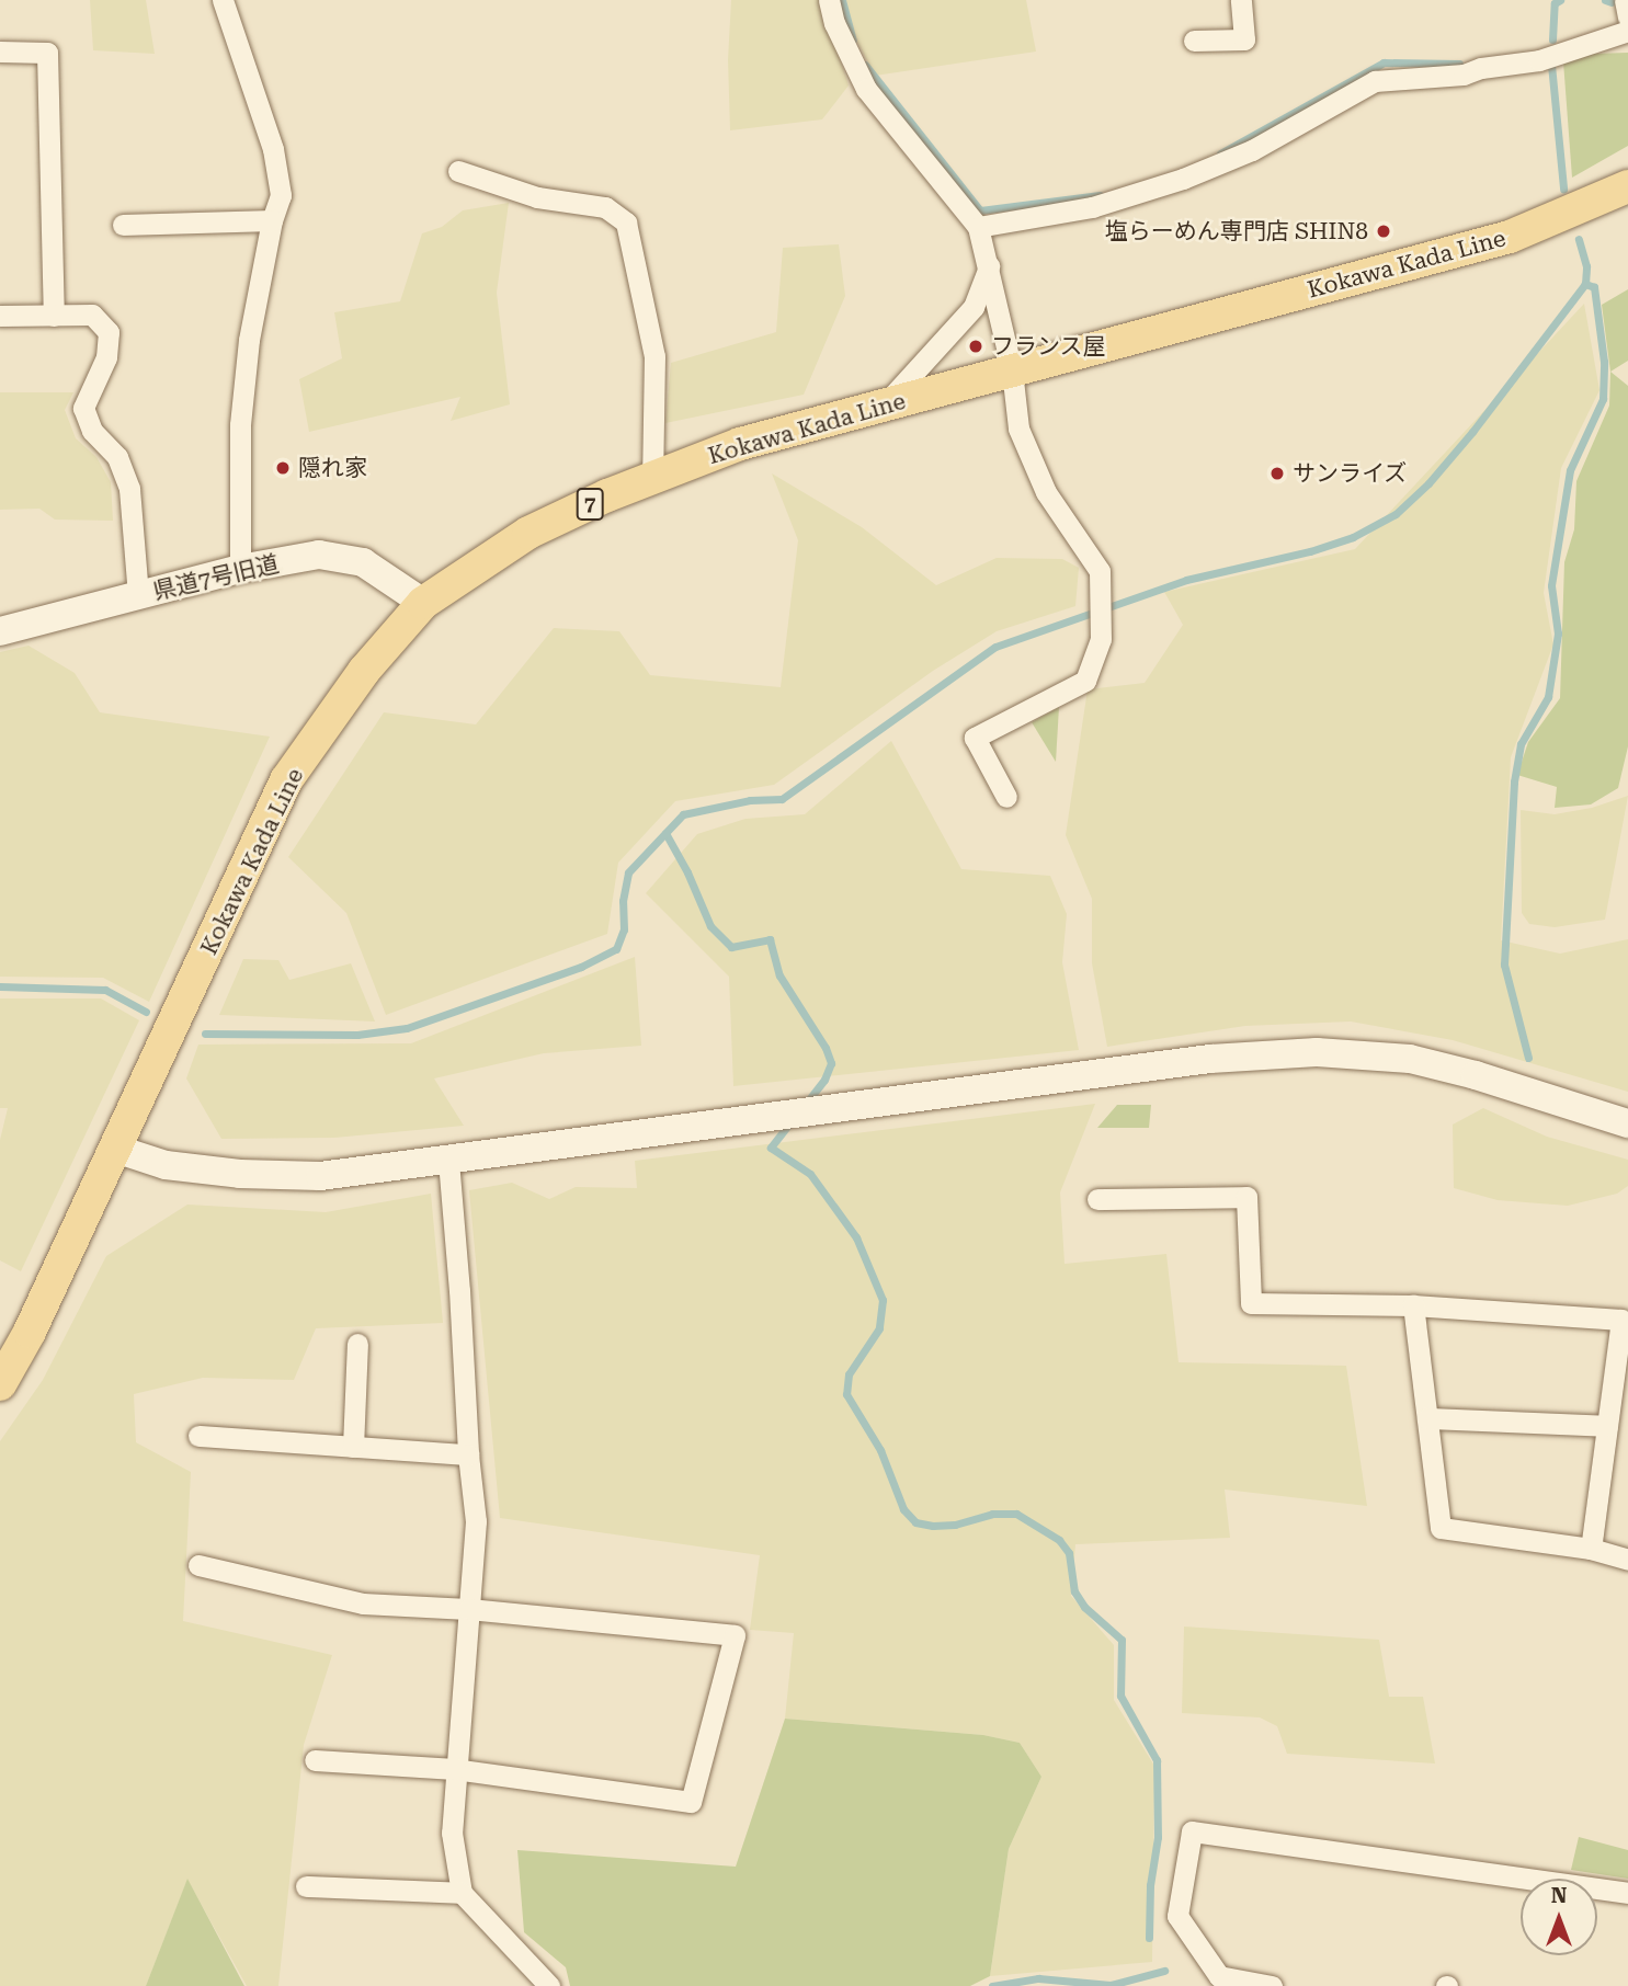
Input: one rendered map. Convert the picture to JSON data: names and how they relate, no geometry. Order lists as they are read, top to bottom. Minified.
{"streets":{"main road":["Kokawa Kada Line","7"],"street":["県道7号旧道"]},"crossings":[["Kokawa Kada Line","県道7号旧道"]],"places":["塩らーめん専門店 SHIN8","フランス屋","隠れ家","サンライズ"],"north":"top"}
